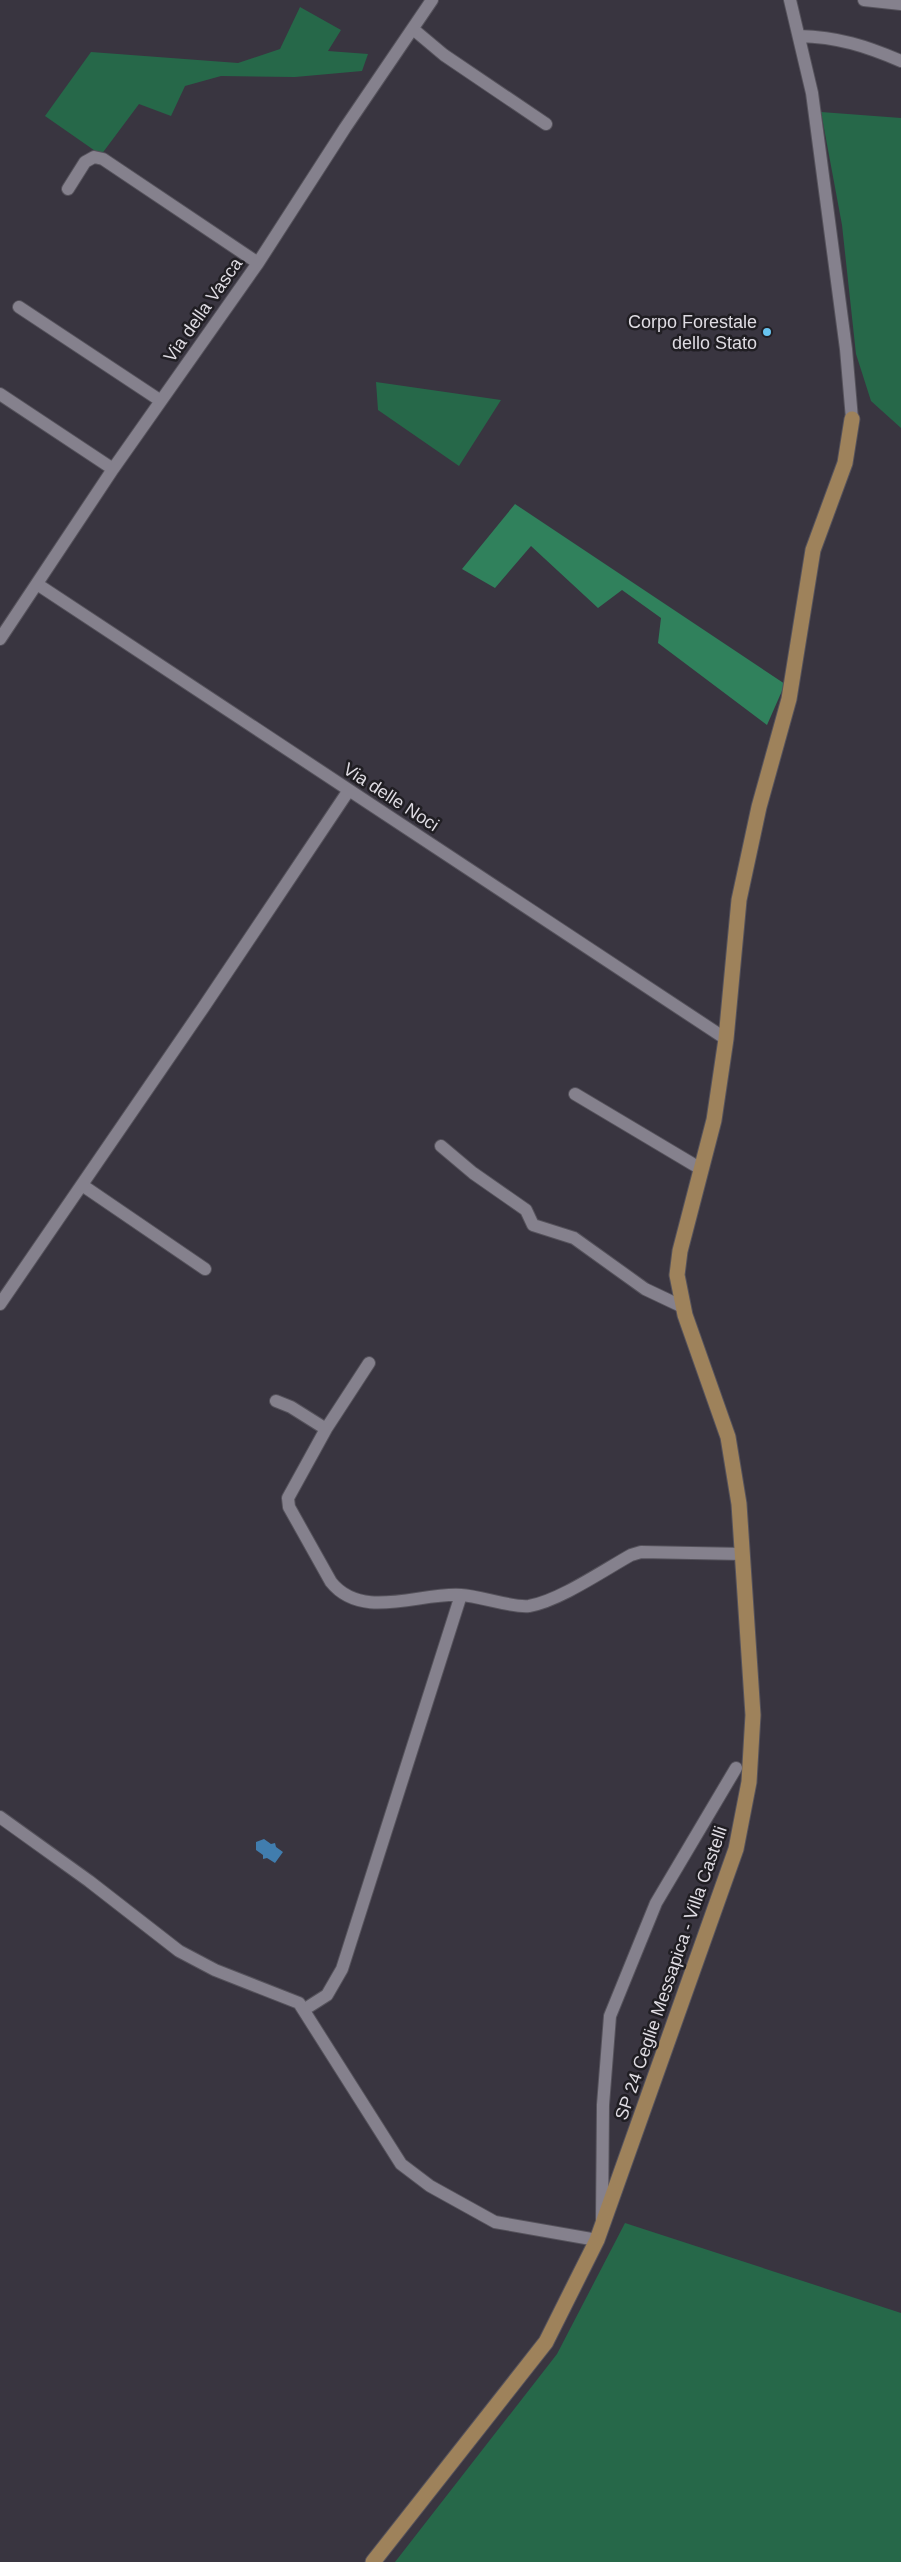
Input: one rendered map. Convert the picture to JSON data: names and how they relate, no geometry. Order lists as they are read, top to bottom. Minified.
{"streets":{"main road":["SP 24 Ceglie Messapica - Villa Castelli"],"street":["Via della Vasca","Via delle Noci"]},"crossings":[["Via della Vasca","Via delle Noci"],["Via delle Noci","SP 24 Ceglie Messapica - Villa Castelli"]],"places":["Corpo Forestale dello Stato"]}
